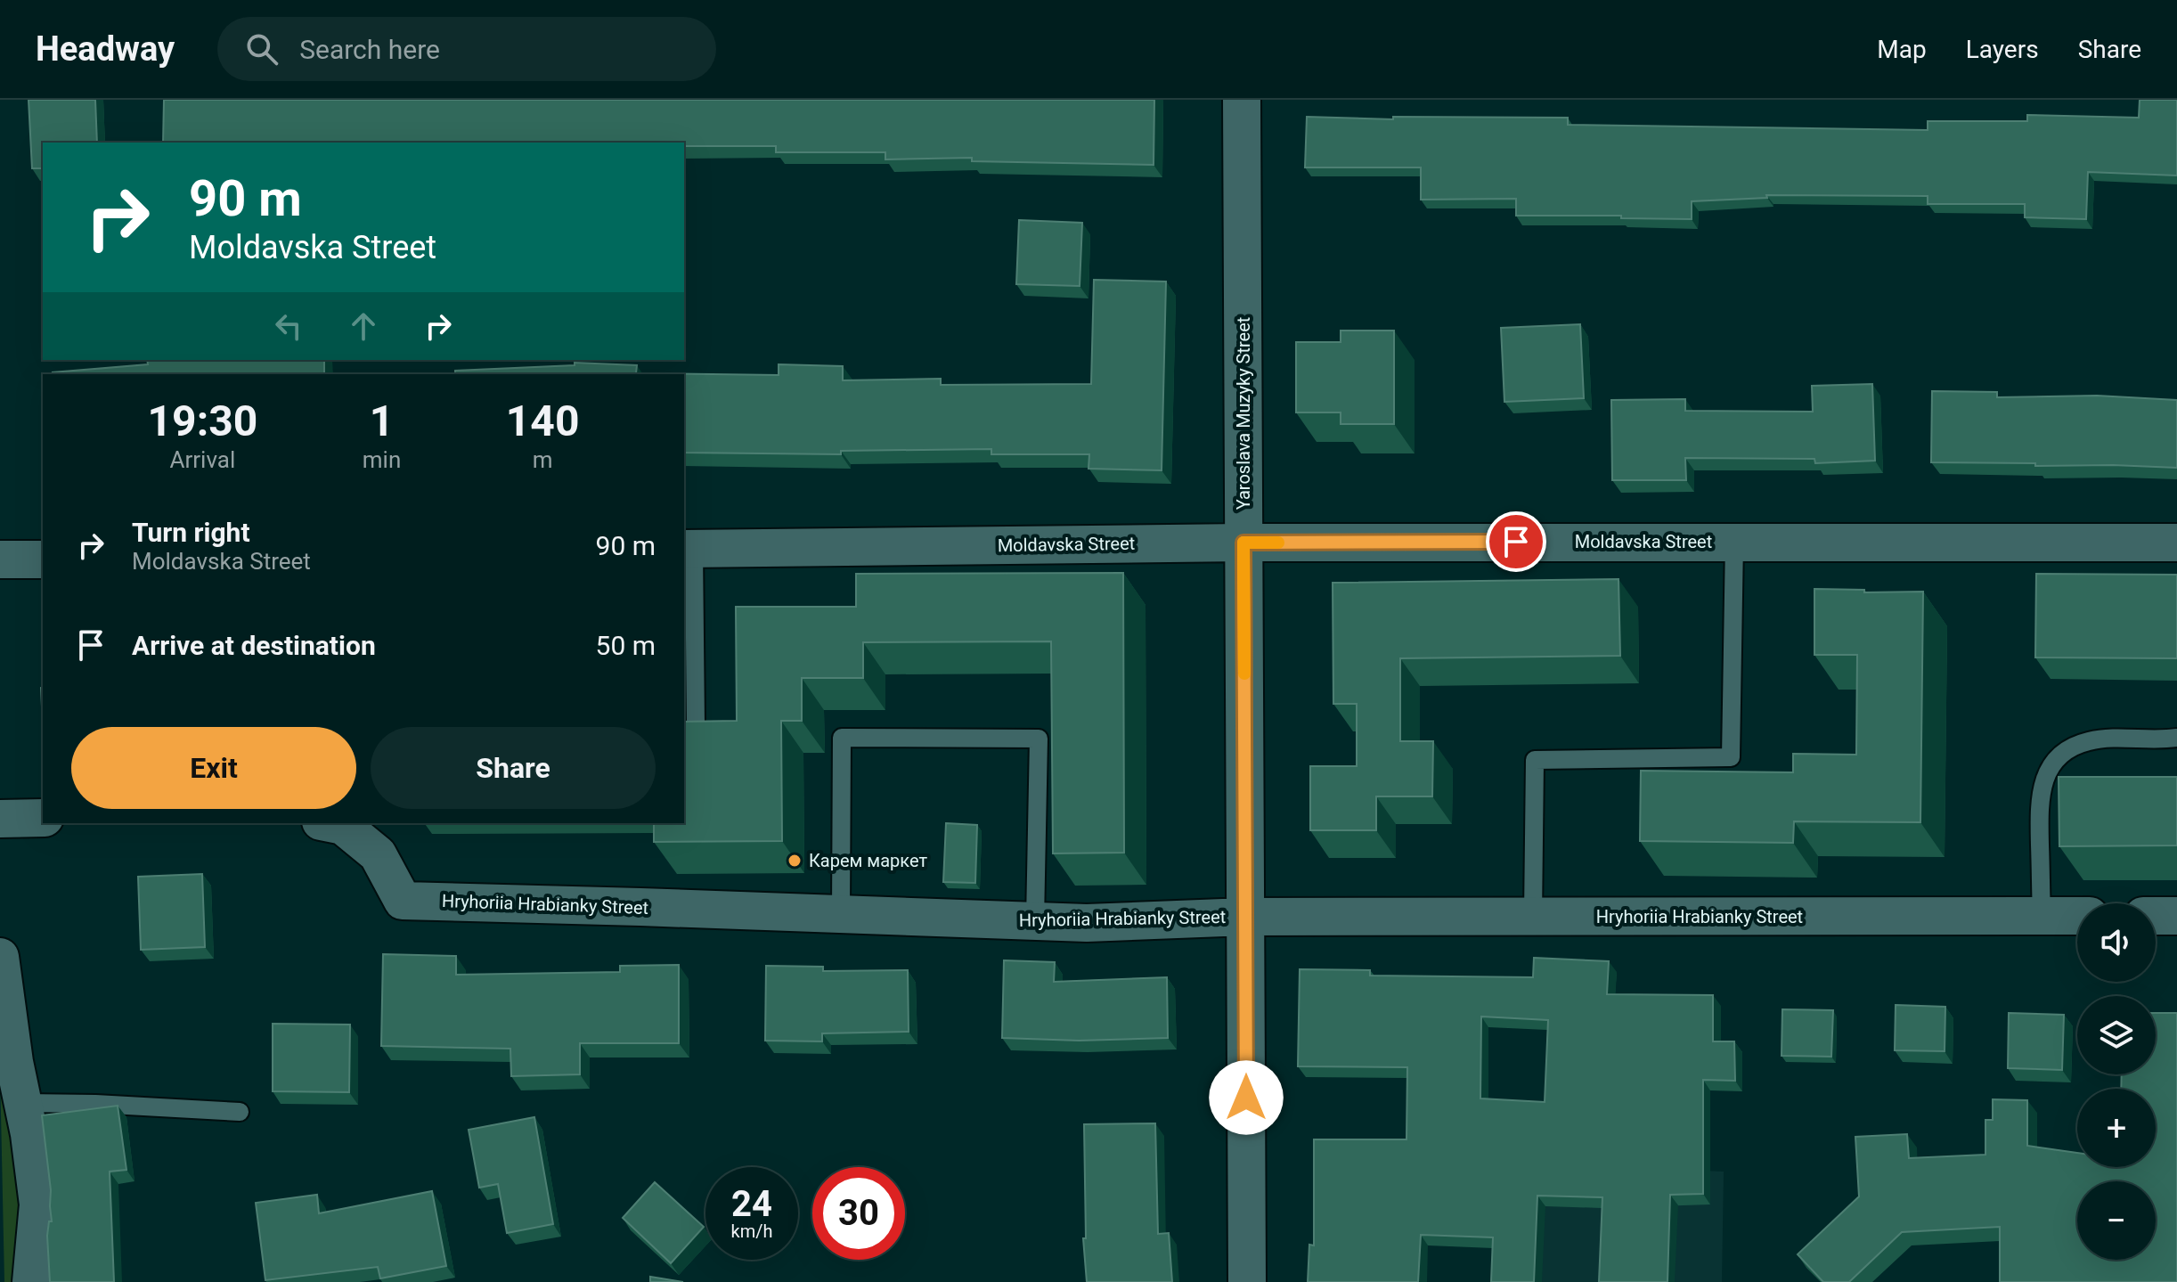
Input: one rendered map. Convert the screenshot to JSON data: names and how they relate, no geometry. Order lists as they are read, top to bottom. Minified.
{"streets":{"street":["Yaroslava Muzyky Street","Moldavska Street","Hryhoriia Hrabianky Street"]},"crossings":[["Yaroslava Muzyky Street","Moldavska Street"],["Yaroslava Muzyky Street","Hryhoriia Hrabianky Street"]],"places":["Карем маркет"],"page":{"header":"Headway","search":"Search here","nav":["Map","Layers","Share"],"turn":["90 m","Moldavska Street"],"eta":["19:30","Arrival","1","min","140","m"],"list":[{"name":"Turn right","note":"Moldavska Street","value":"90 m"},{"name":"Arrive at destination","value":"50 m"}],"buttons":["Exit","Share"],"map_buttons":["+","−"],"speed":"24 km/h","limit":"30"}}
